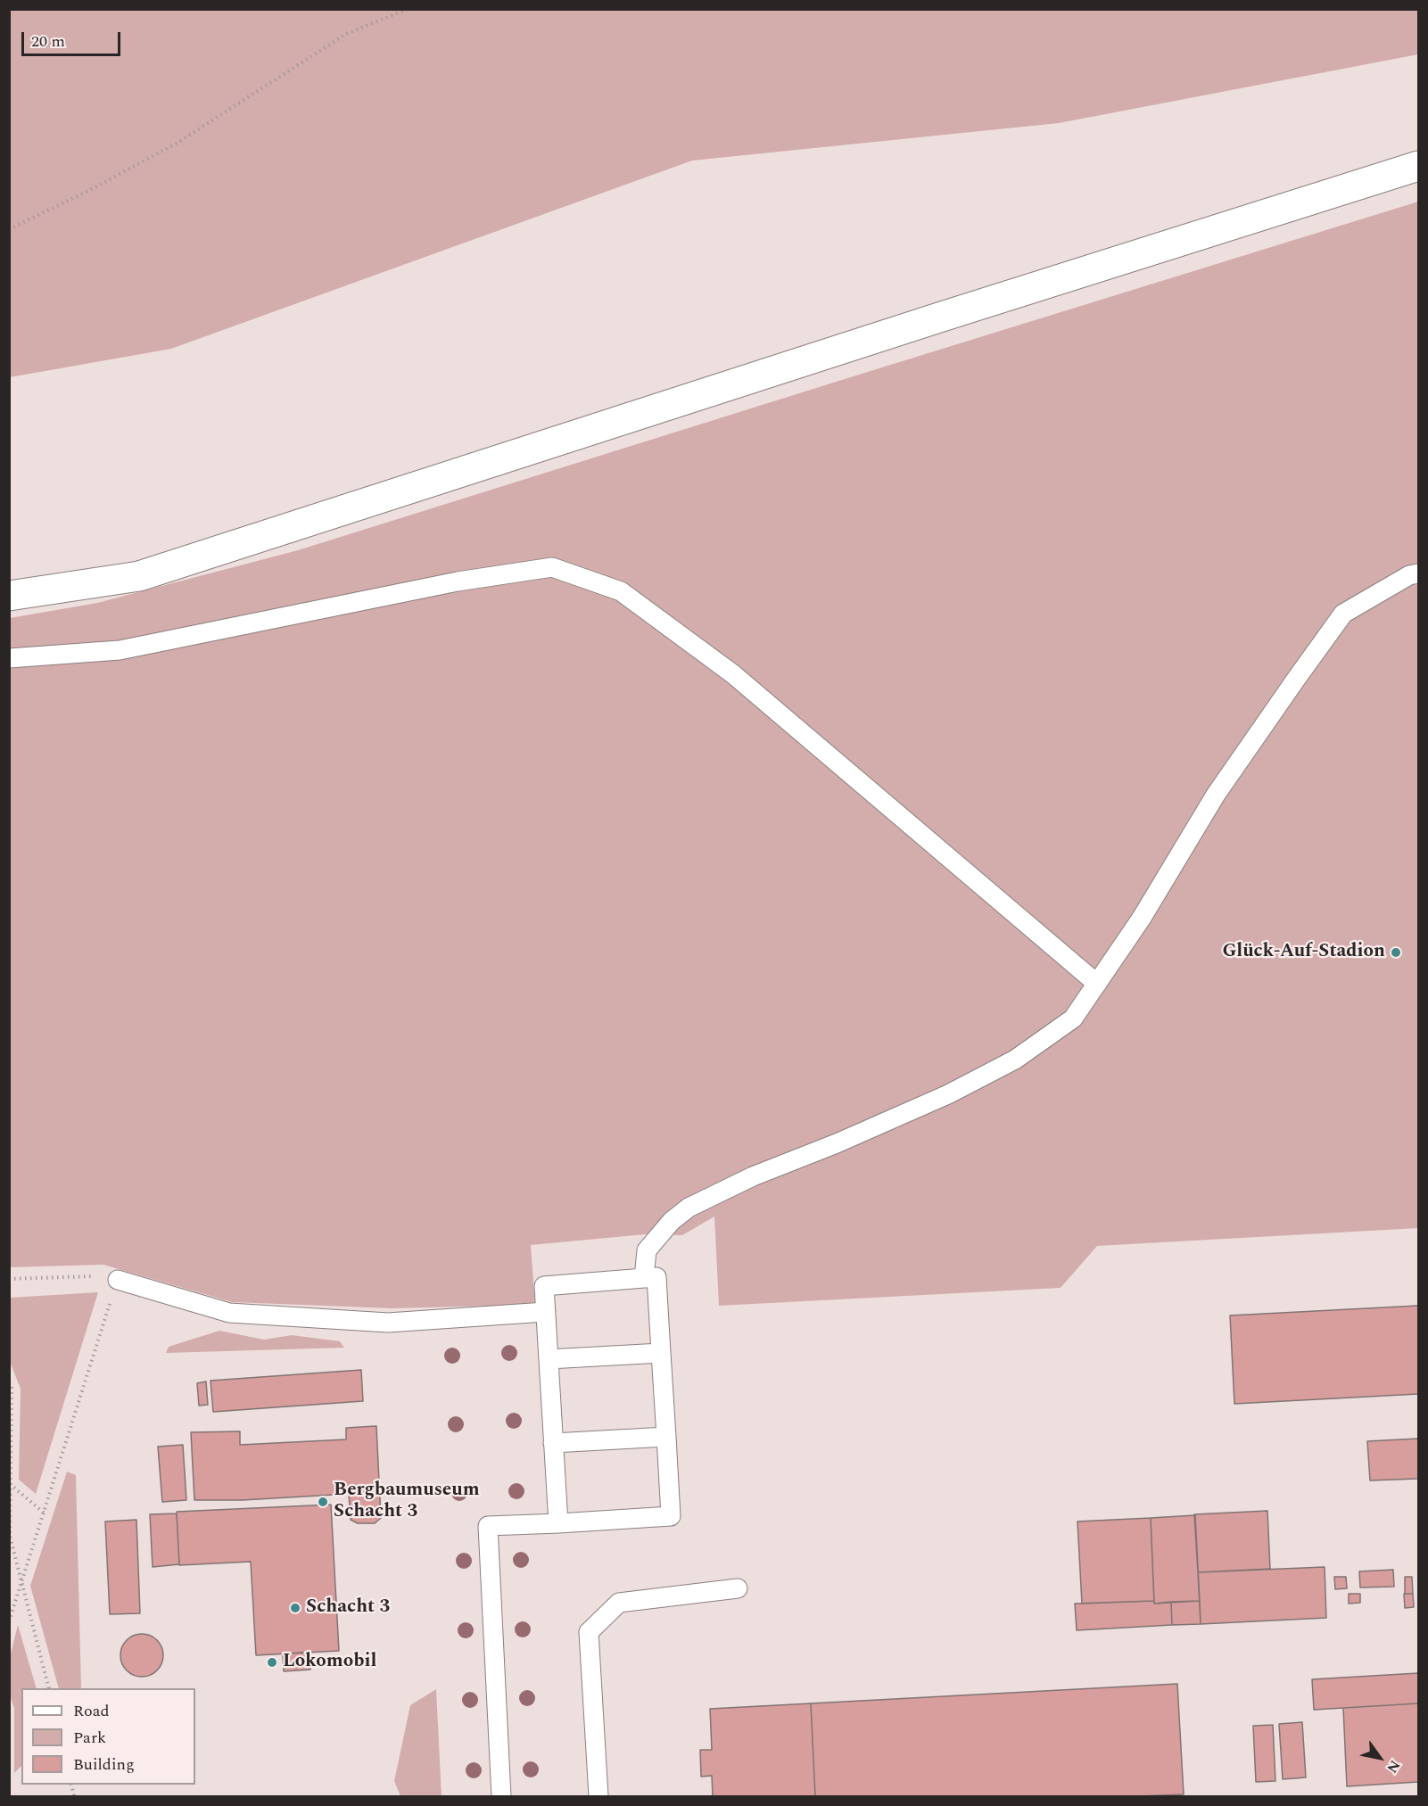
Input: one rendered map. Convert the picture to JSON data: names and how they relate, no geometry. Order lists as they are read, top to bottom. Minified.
{"places":["Glück-Auf-Stadion","Bergbaumuseum Schacht 3","Schacht 3","Lokomobil"],"legend":["Road","Park","Building"],"scale_bar":"20 m","north":"bottom right"}
